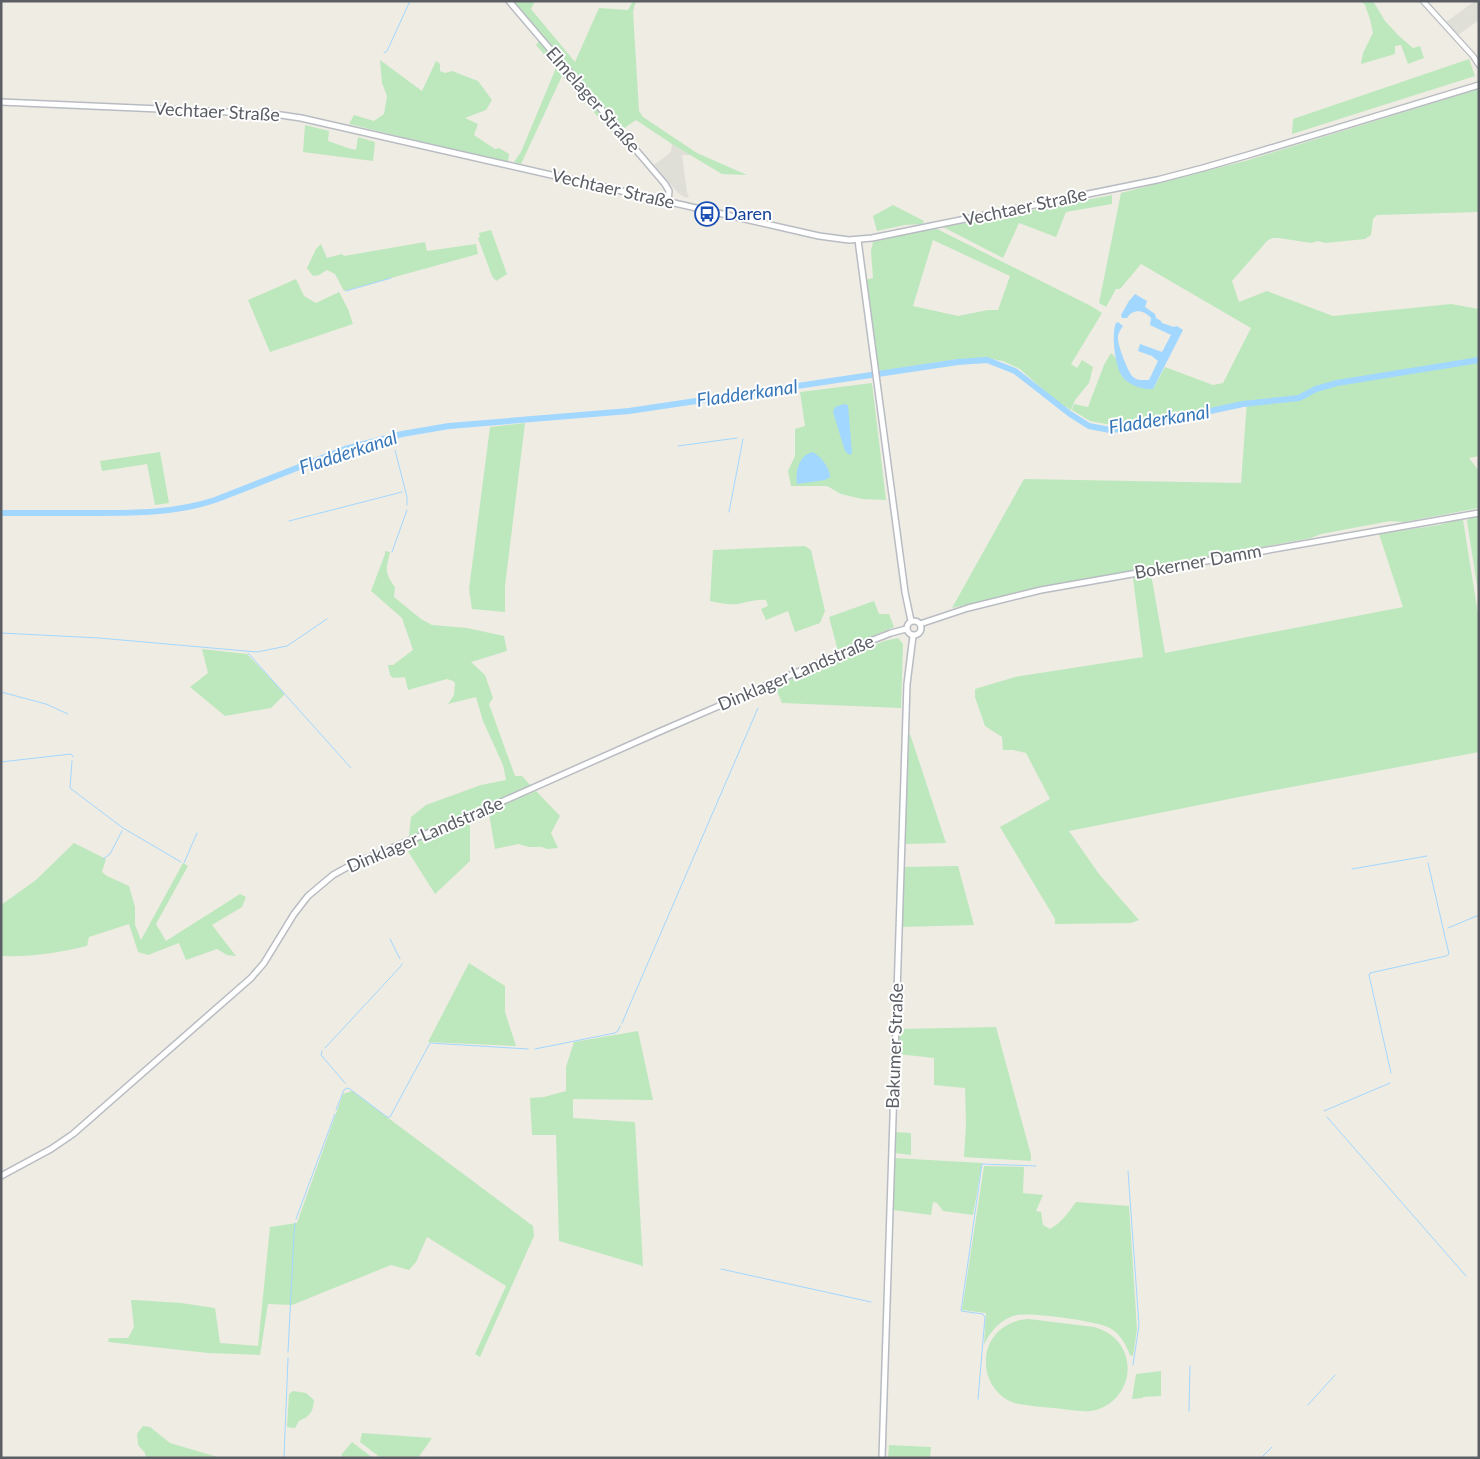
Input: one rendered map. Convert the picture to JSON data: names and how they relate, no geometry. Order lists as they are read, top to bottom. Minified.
{"streets":{"main road":["Elmelager Straße","Vechtaer Straße","Bokerner Damm","Dinklager Landstraße","Bakumer Straße"]},"crossings":[["Elmelager Straße","Vechtaer Straße"],["Bokerner Damm","Dinklager Landstraße"],["Bokerner Damm","Bakumer Straße"],["Dinklager Landstraße","Bakumer Straße"]],"water":["Fladderkanal"],"places":{"bus stop":["Daren"]}}
